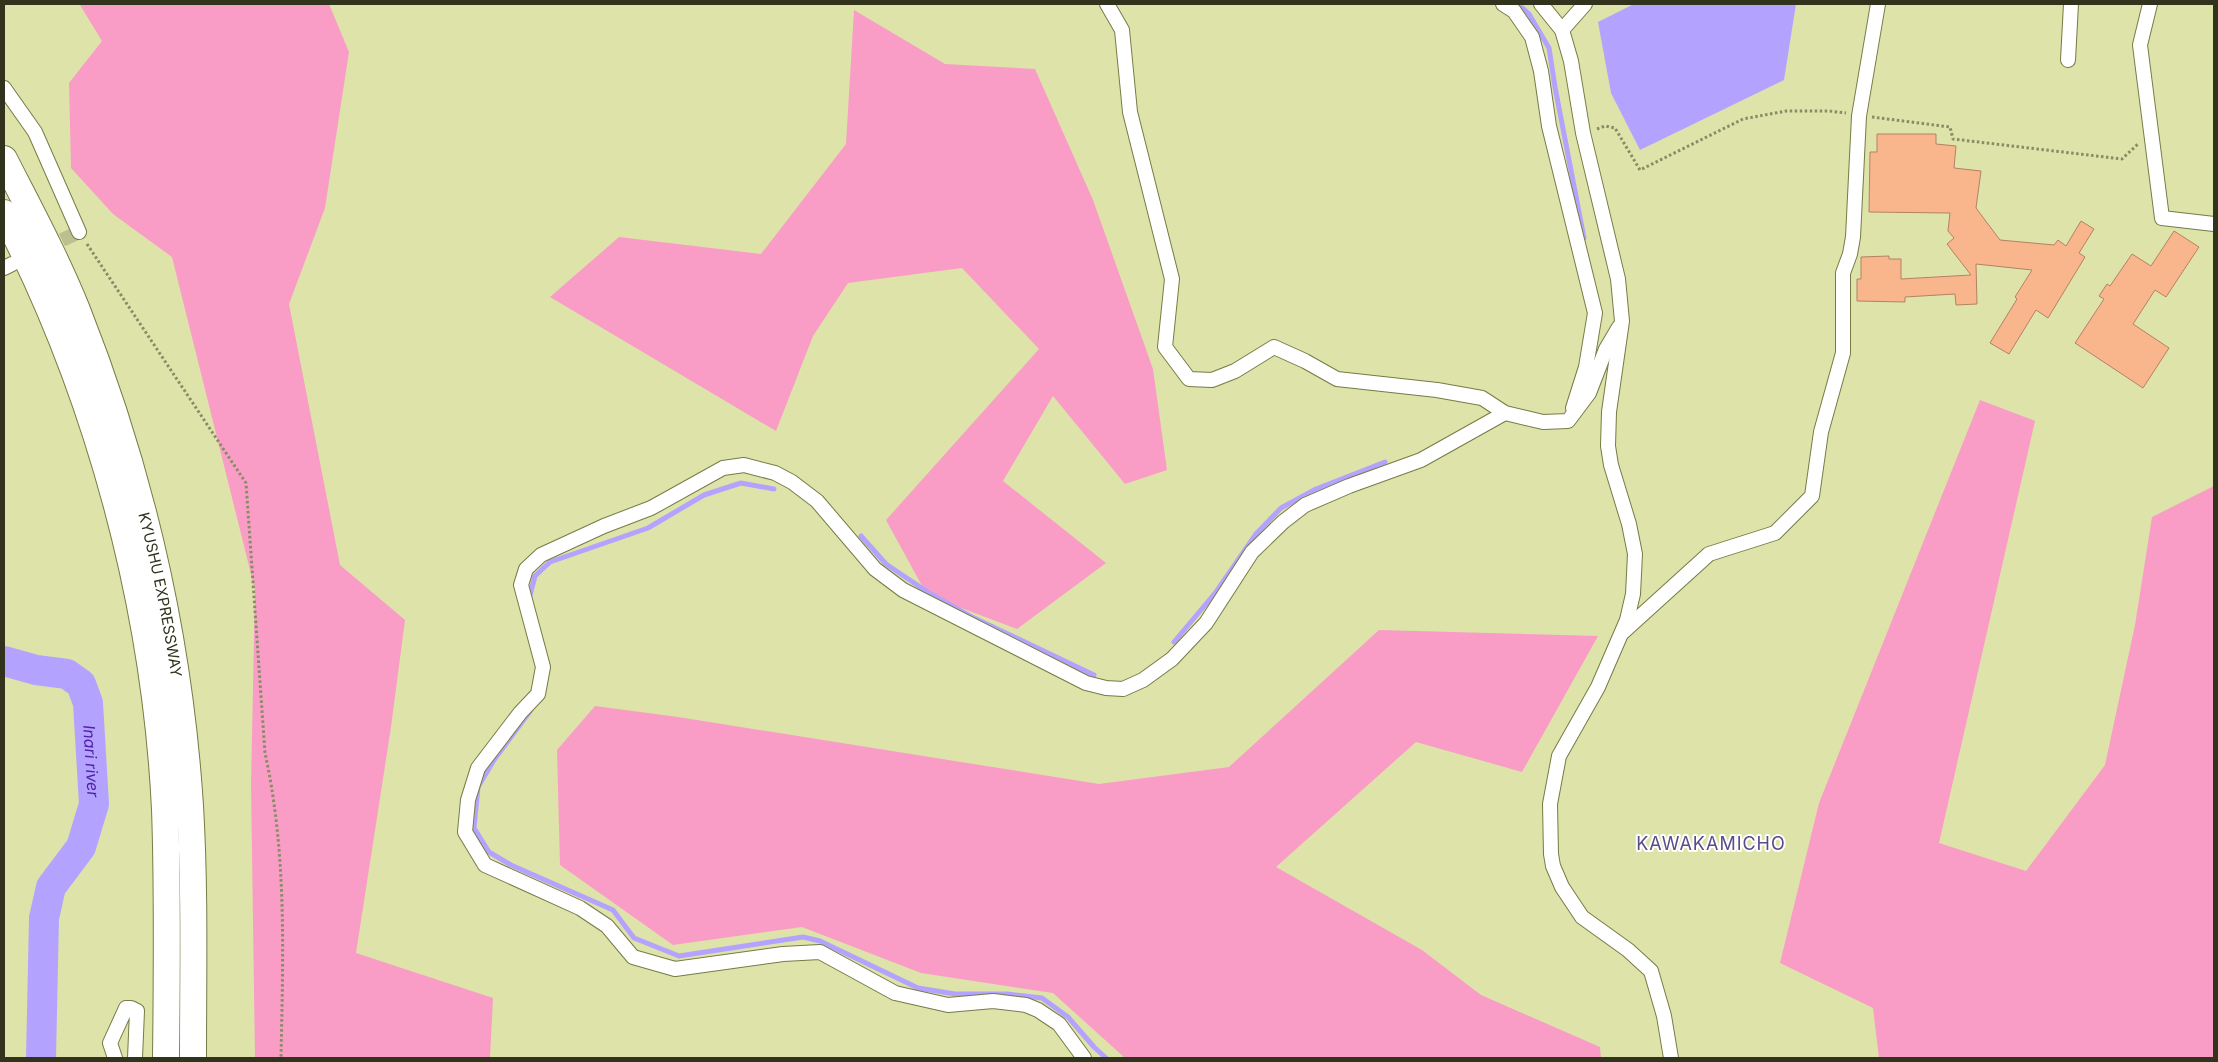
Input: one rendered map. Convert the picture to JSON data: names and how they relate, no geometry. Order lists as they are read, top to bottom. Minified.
{"streets":{"highway":["KYUSHU EXPRESSWAY"]},"districts":["KAWAKAMICHO"],"water":["Inari river"]}
